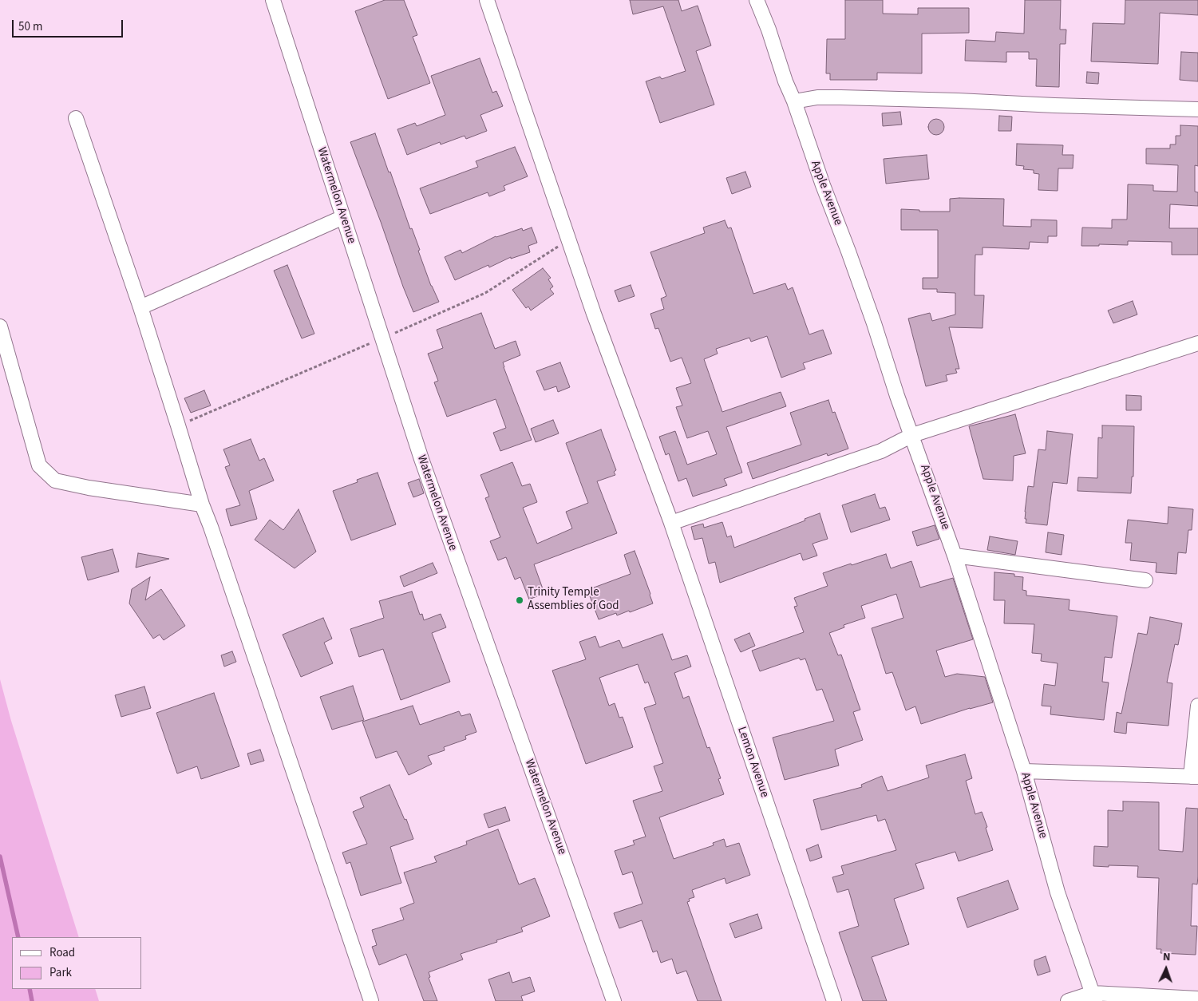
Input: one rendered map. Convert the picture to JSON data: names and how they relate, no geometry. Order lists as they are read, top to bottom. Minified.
{"streets":{"street":["Apple Avenue","Watermelon Avenue","Lemon Avenue"]},"places":["Trinity Temple Assemblies of God"],"legend":["Road","Park"],"scale_bar":"50 m","north":"top"}
